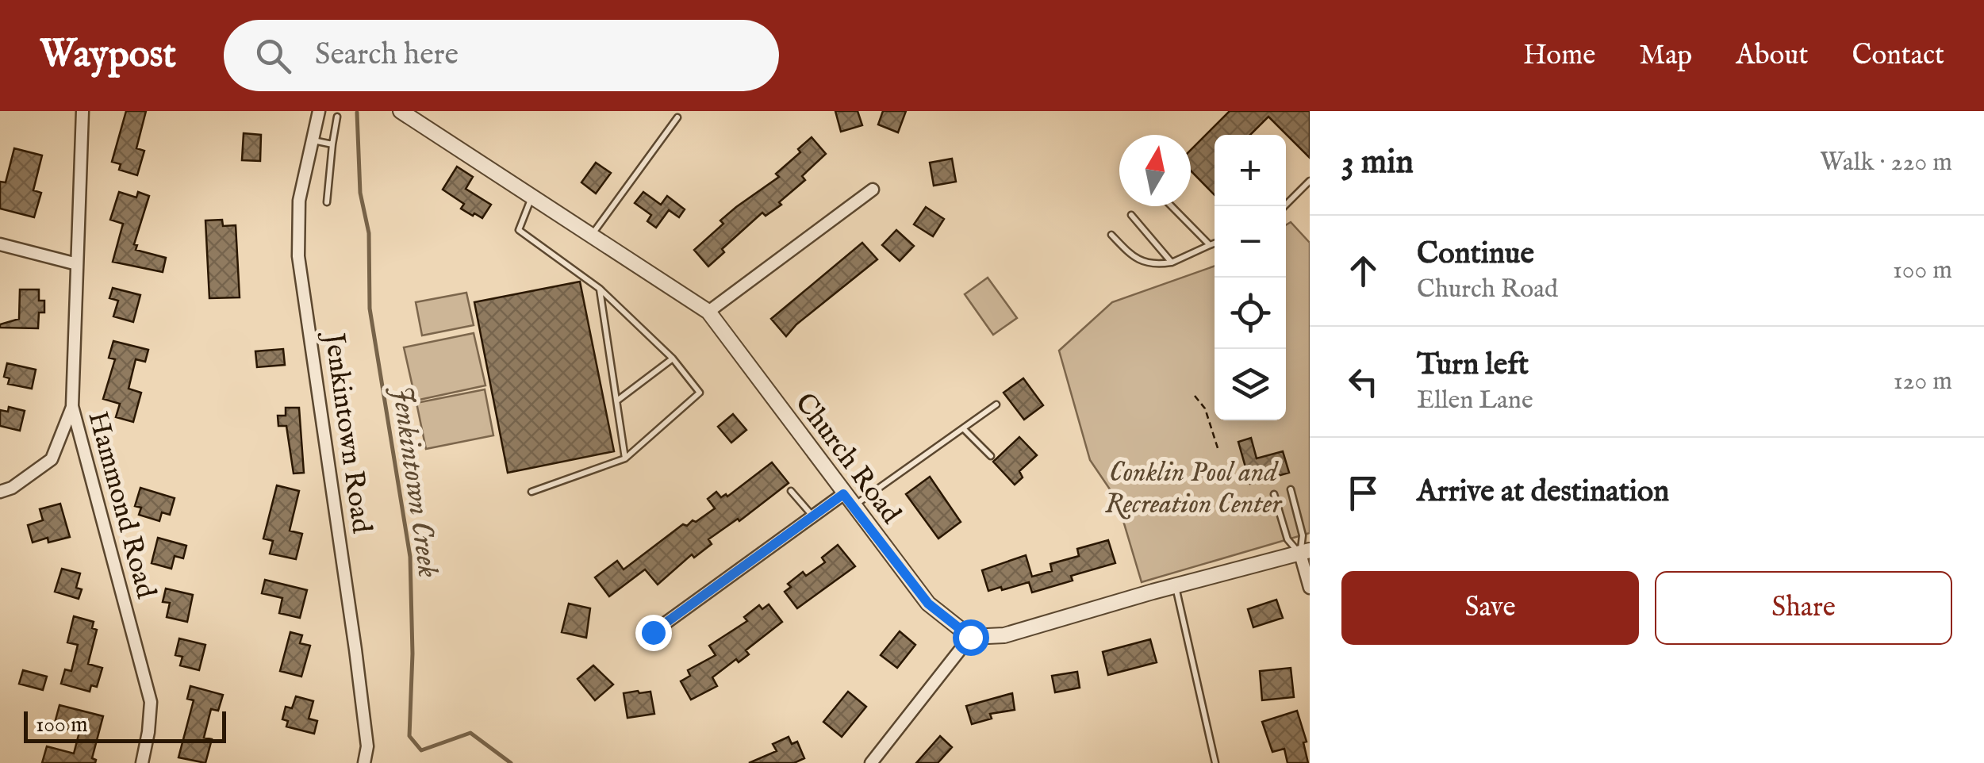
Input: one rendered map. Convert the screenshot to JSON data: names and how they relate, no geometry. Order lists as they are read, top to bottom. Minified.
{"streets":{"street":["Jenkintown Road","Church Road","Hammond Road"]},"water":["Jenkintown Creek"],"parks":["Conklin Pool and Recreation Center"],"scale_bar":"100 m","north":"top","page":{"header":"Waypost","search":"Search here","nav":["Home","Map","About","Contact"],"heading":["3 min","Walk · 220 m"],"map_buttons":["+","−"],"list":[["Continue","Church Road","100 m"],["Turn left","Ellen Lane","120 m"],"Arrive at destination"],"buttons":["Save","Share"],"scale":"100 m"}}
